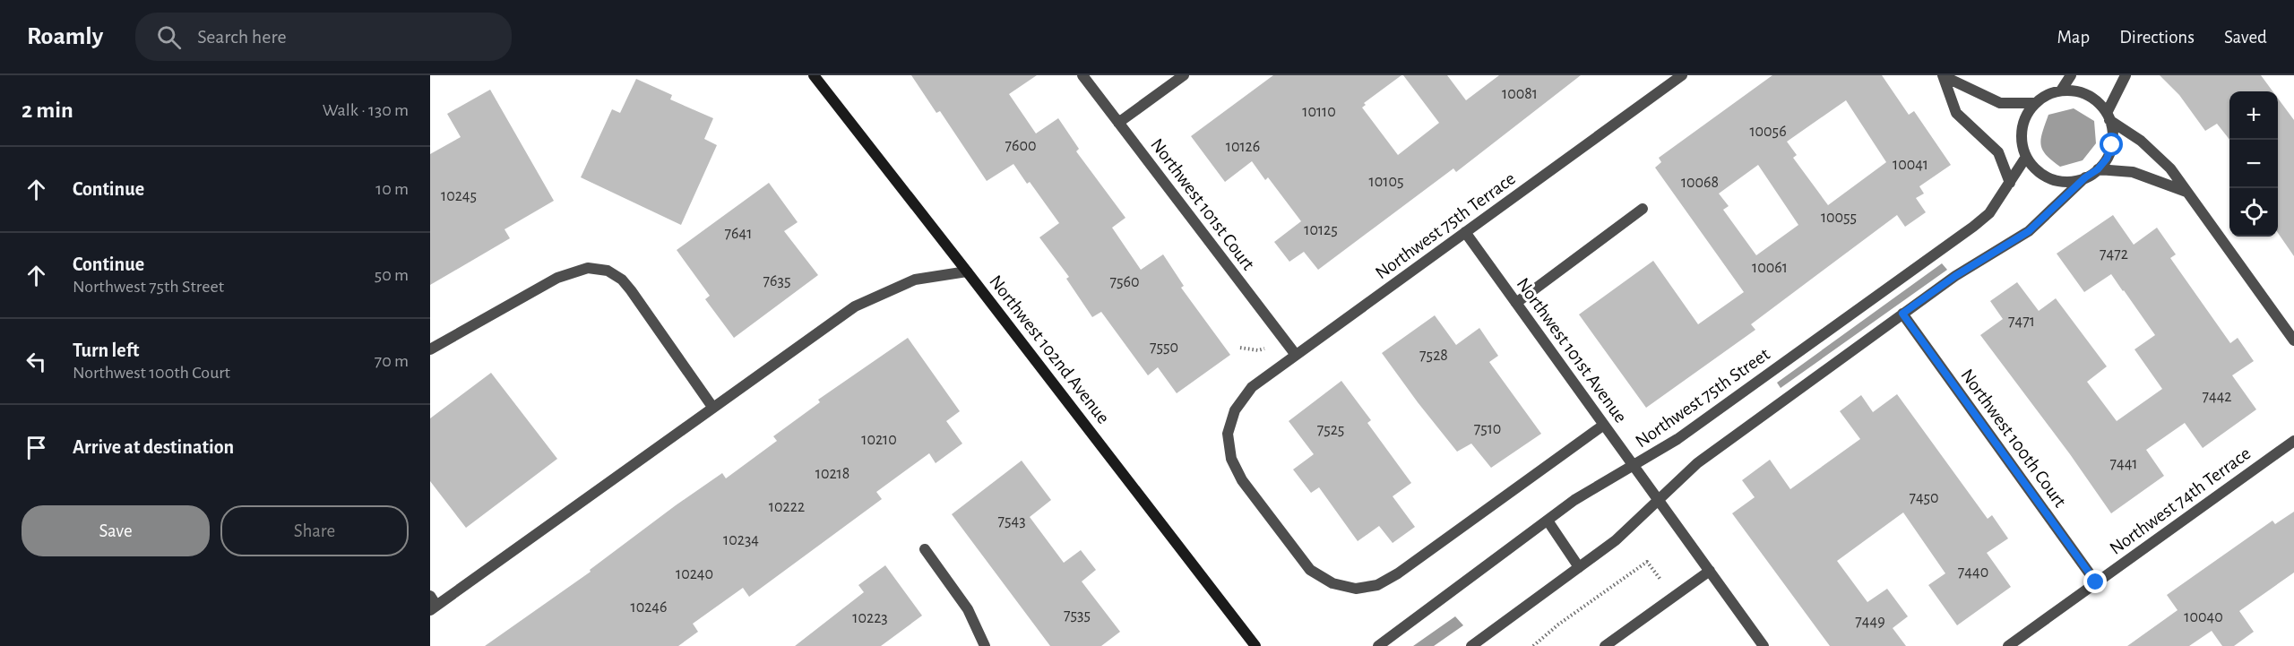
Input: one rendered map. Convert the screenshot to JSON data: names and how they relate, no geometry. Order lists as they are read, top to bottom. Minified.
{"streets":{"street":["Northwest 101st Court","Northwest 75th Terrace","Northwest 102nd Avenue","Northwest 101st Avenue","Northwest 75th Street","Northwest 100th Court","Northwest 74th Terrace"]},"crossings":[["Northwest 101st Court","Northwest 75th Terrace"],["Northwest 75th Terrace","Northwest 101st Avenue"],["Northwest 101st Avenue","Northwest 75th Street"],["Northwest 100th Court","Northwest 74th Terrace"]],"house_numbers":["10081","10110","10056","7600","10126","10041","10105","10068","10245","10055","10125","7641","7472","10061","7635","7560","7471","7550","7528","7442","7510","7525","10210","7441","10218","7450","10222","7543","10234","7440","10240","10246","7535","10040","10223","7449"],"page":{"header":"Roamly","search":"Search here","nav":["Map","Directions","Saved"],"heading":["2 min","Walk · 130 m"],"map_buttons":["+","−"],"list":[["Continue","10 m"],["Continue","Northwest 75th Street","50 m"],["Turn left","Northwest 100th Court","70 m"],"Arrive at destination"],"buttons":["Save","Share"]}}
